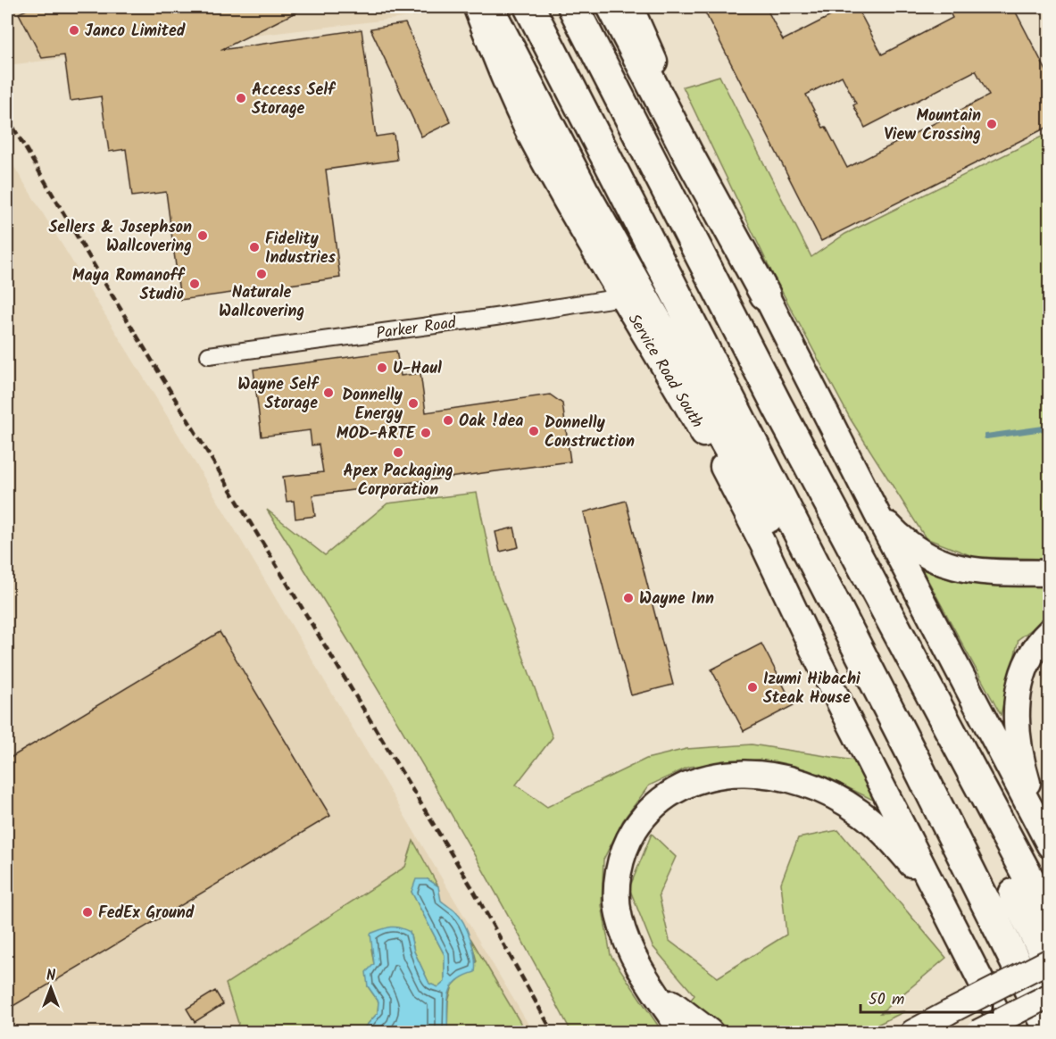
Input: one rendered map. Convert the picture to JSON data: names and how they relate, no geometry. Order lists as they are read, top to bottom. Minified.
{"streets":{"main road":["Service Road South"],"street":["Parker Road"]},"crossings":[["Parker Road","Service Road South"]],"places":["Janco Limited","Access Self Storage","Mountain View Crossing","Sellers & Josephson Wallcovering","Fidelity Industries","Naturale Wallcovering","Maya Romanoff Studio","U-Haul","Wayne Self Storage","Donnelly Energy","Oak !dea","Donnelly Construction","MOD-ARTE","Apex Packaging Corporation","Wayne Inn","Izumi Hibachi Steak House","FedEx Ground"],"scale_bar":"50 m","north":"top"}
